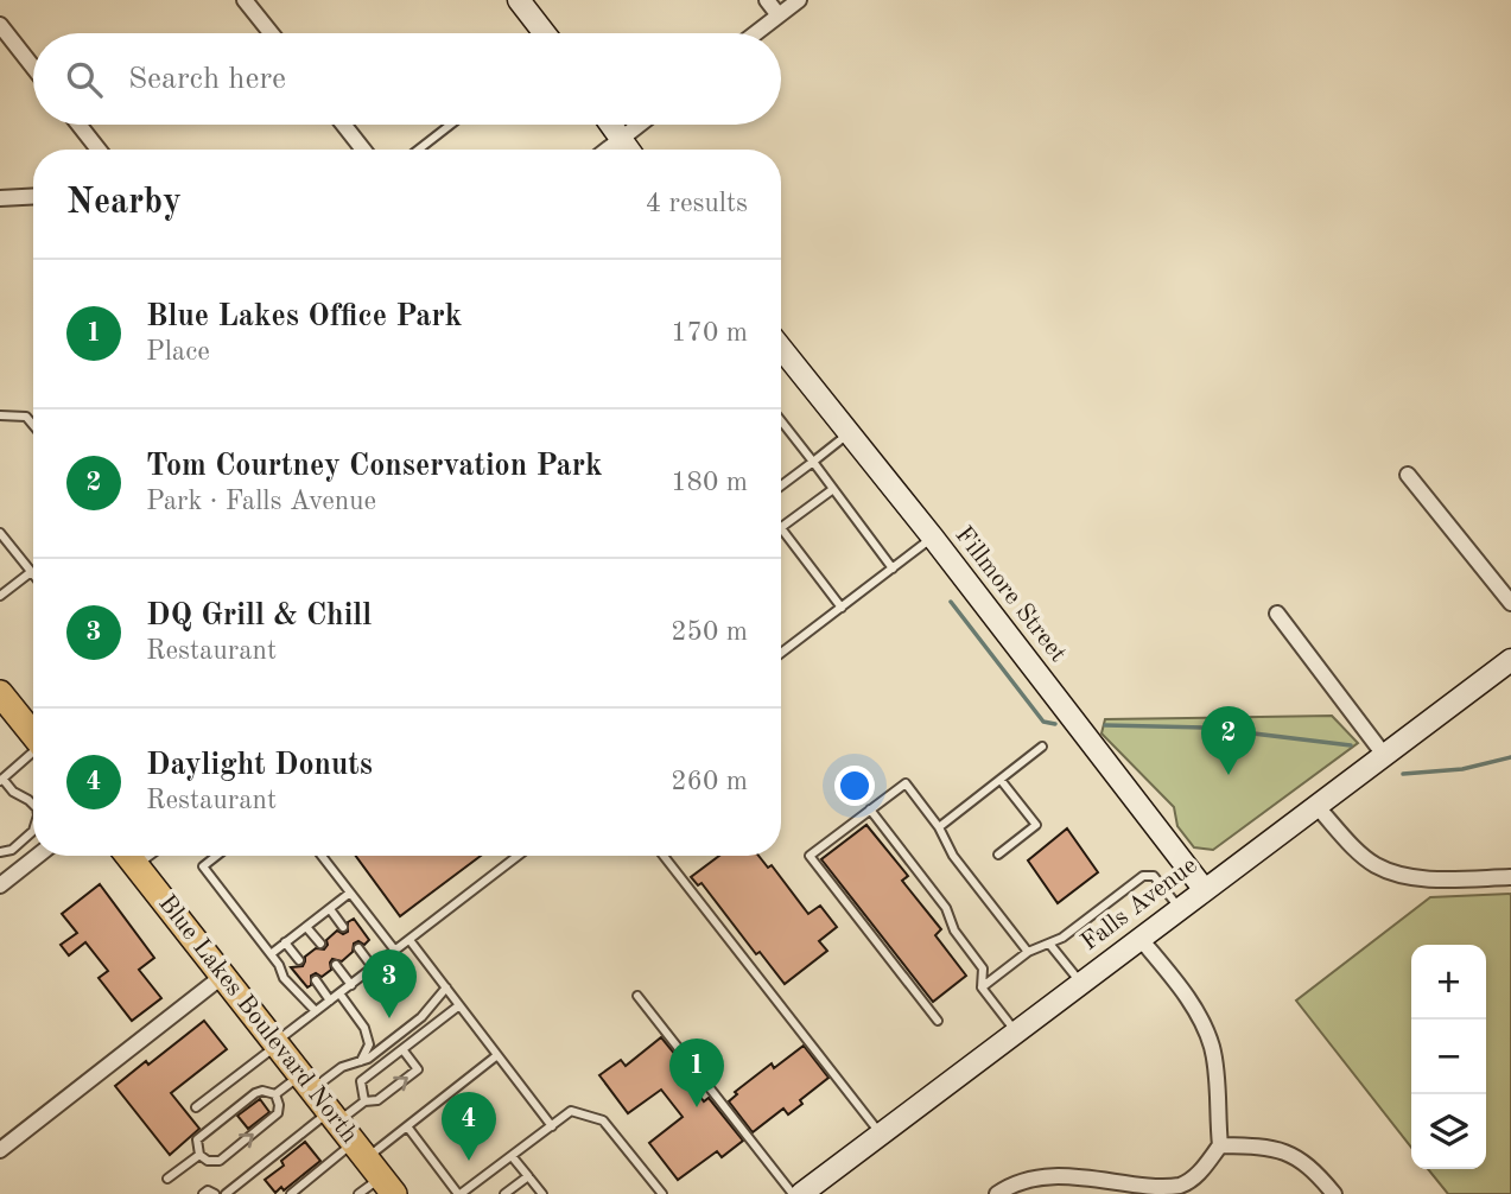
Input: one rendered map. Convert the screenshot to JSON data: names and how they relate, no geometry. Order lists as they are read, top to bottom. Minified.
{"streets":{"main road":["Fillmore Street","Falls Avenue","Blue Lakes Boulevard North"]},"crossings":[["Fillmore Street","Falls Avenue"]],"page":{"search":"Search here","heading":["Nearby","4 results"],"list":[{"mark":"1","name":"Blue Lakes Office Park","note":"Place","value":"170 m"},{"mark":"2","name":"Tom Courtney Conservation Park","note":"Park · Falls Avenue","value":"180 m"},{"mark":"3","name":"DQ Grill & Chill","note":"Restaurant","value":"250 m"},{"mark":"4","name":"Daylight Donuts","note":"Restaurant","value":"260 m"}],"pins":["2","3","1","4"],"map_buttons":["+","−"]}}
